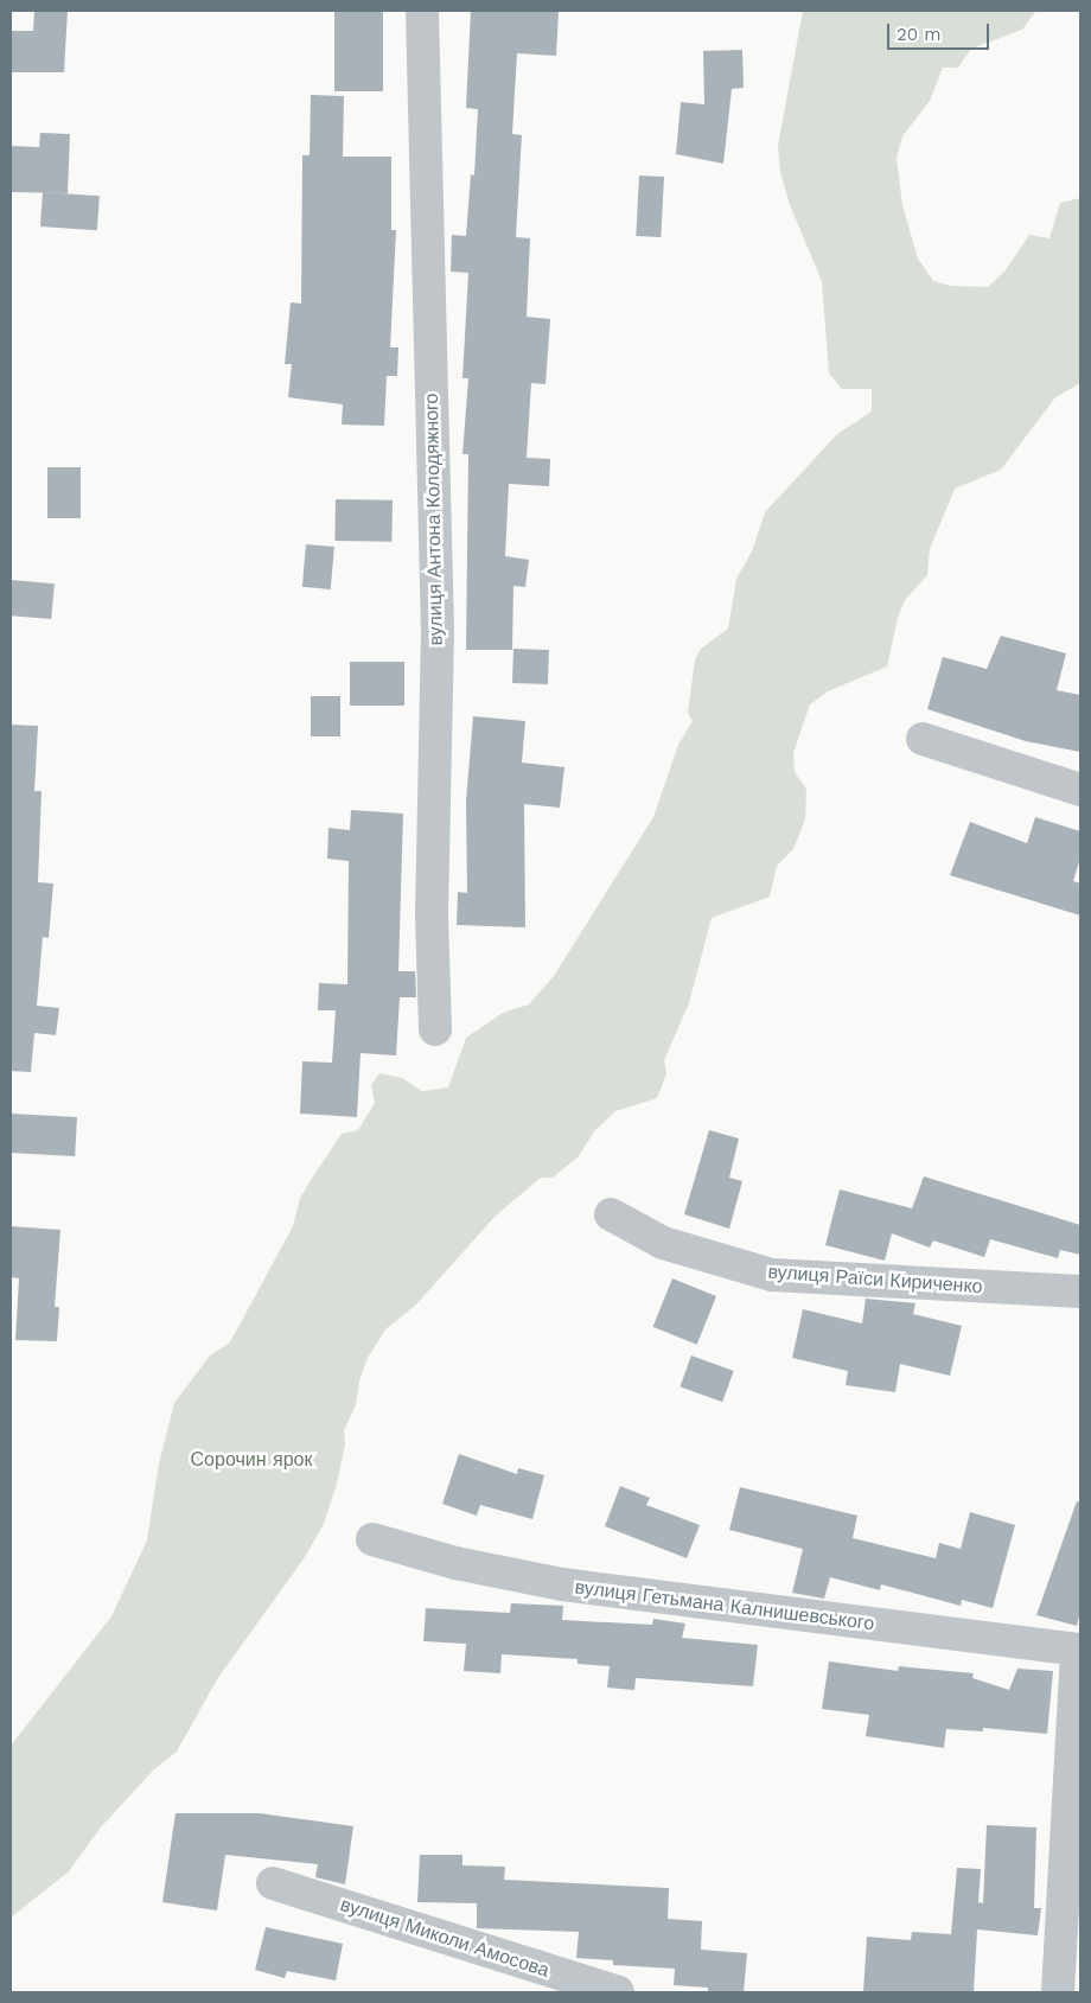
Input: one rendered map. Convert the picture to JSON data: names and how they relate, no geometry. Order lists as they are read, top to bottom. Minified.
{"streets":{"street":["вулиця Антона Колодяжного","вулиця Раїси Кириченко","вулиця Гетьмана Калнишевського","вулиця Миколи Амосова"]},"parks":["Сорочин ярок"],"scale_bar":"20 m"}
